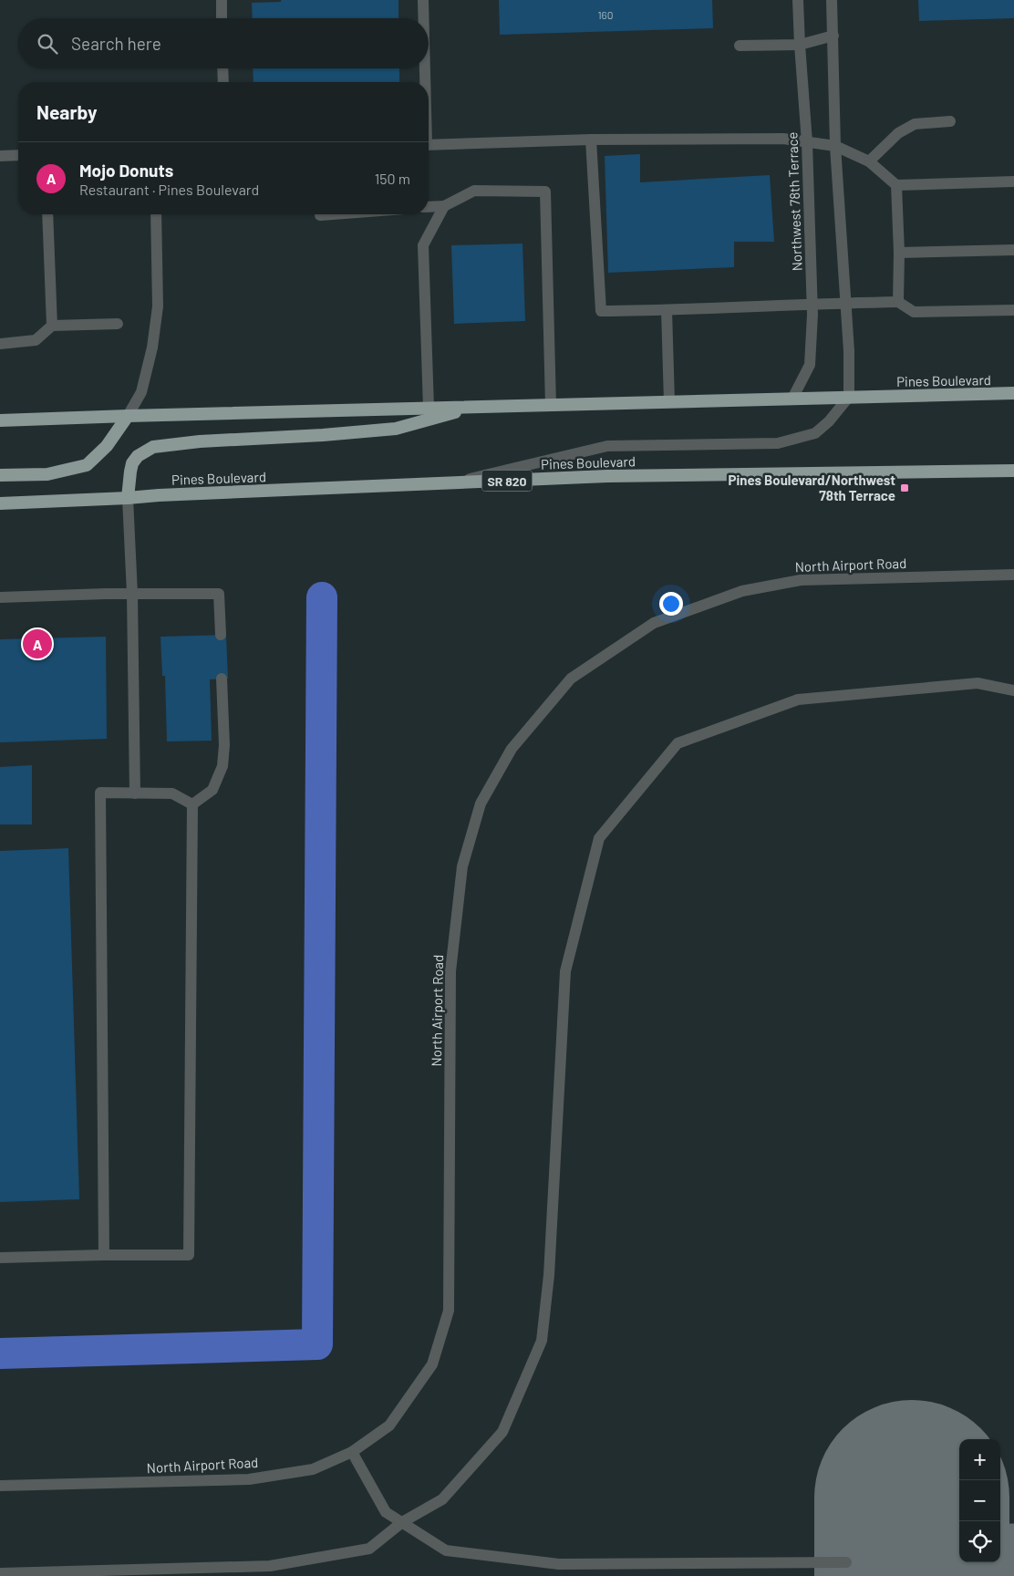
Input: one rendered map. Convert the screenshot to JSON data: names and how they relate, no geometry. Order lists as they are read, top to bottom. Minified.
{"streets":{"highway":["Pines Boulevard","SR 820"],"street":["Northwest 78th Terrace","North Airport Road"]},"crossings":[["Northwest 78th Terrace","Pines Boulevard"]],"places":{"transit":["Pines Boulevard/Northwest 78th Terrace"]},"house_numbers":["160"],"page":{"search":"Search here","heading":"Nearby","list":[{"mark":"A","name":"Mojo Donuts","note":"Restaurant · Pines Boulevard","value":"150 m"}],"pins":"A","map_buttons":["+","−"]}}
